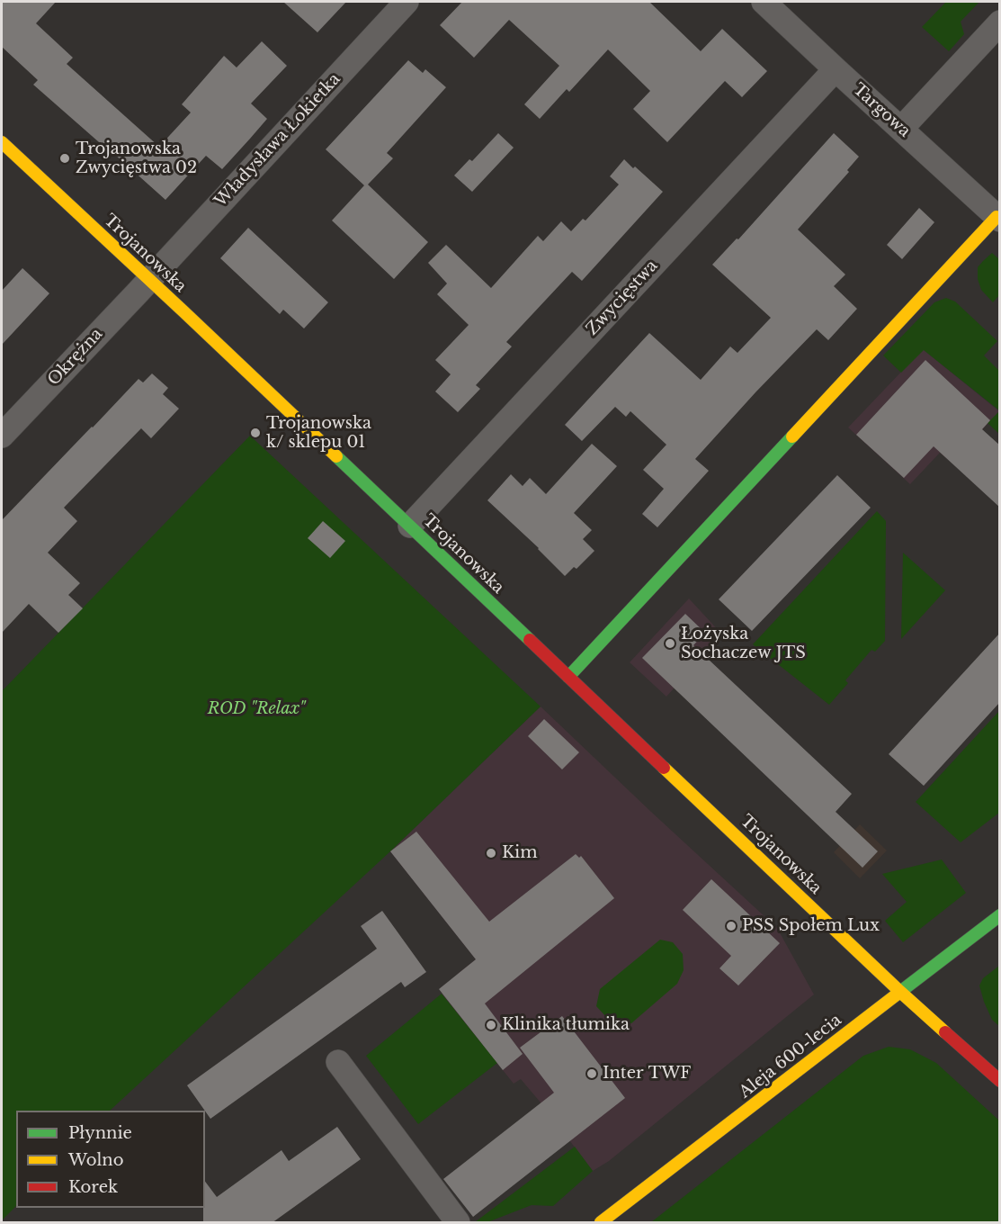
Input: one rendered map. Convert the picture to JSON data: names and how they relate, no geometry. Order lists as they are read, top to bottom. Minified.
{"streets":{"street":["Targowa","Władysława Łokietka","Trojanowska","Zwycięstwa","Okrężna","Aleja 600-lecia"]},"crossings":[["Targowa","Zwycięstwa"],["Władysława Łokietka","Trojanowska"],["Władysława Łokietka","Okrężna"],["Trojanowska","Zwycięstwa"],["Trojanowska","Okrężna"],["Trojanowska","Aleja 600-lecia"]],"parks":["ROD \"Relax\""],"places":["Trojanowska Zwycięstwa 02","Trojanowska k/ sklepu 01","Łożyska Sochaczew JTS","Kim","PSS Społem Lux","Klinika tłumika","Inter TWF"],"legend":["Płynnie","Wolno","Korek"]}
